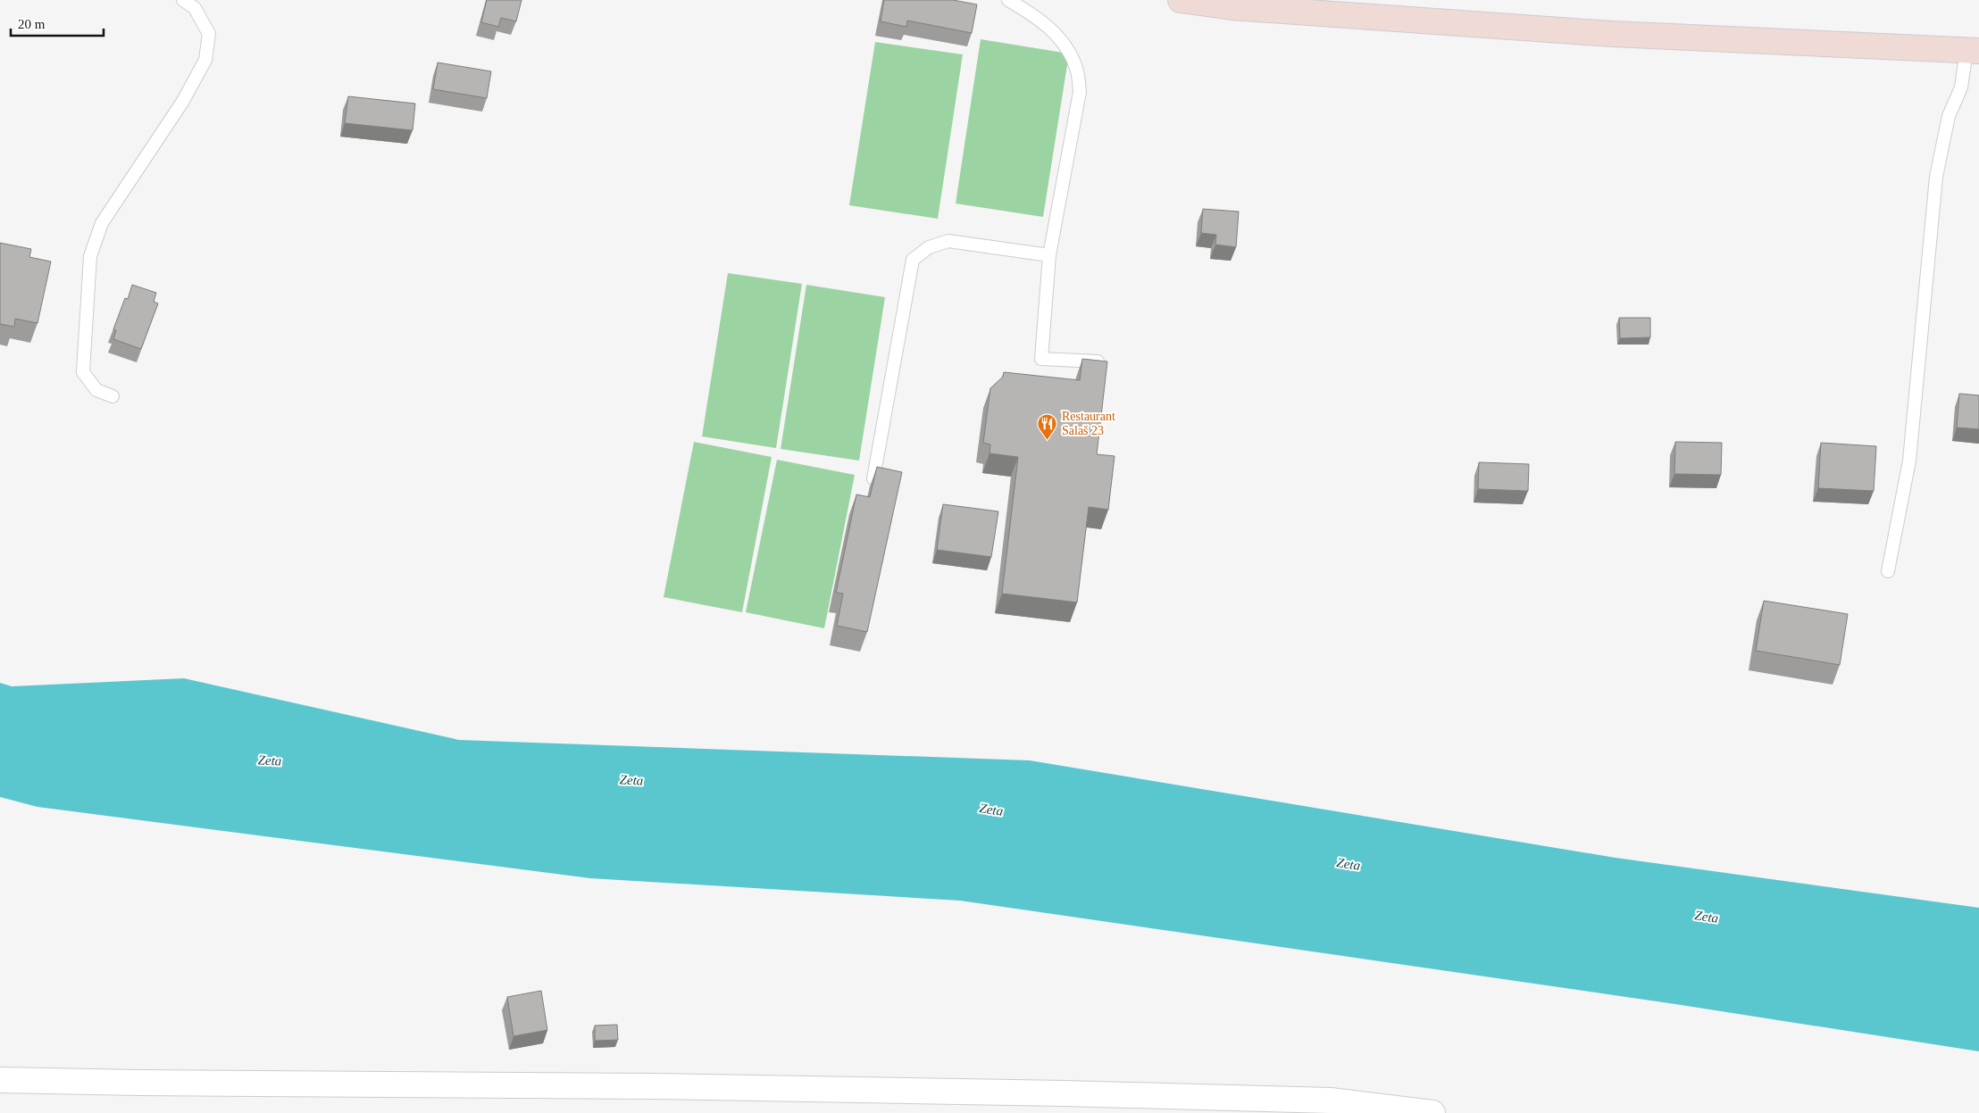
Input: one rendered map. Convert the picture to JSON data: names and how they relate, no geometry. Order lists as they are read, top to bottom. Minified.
{"water":["Zeta"],"places":{"restaurant":["Restaurant Salaš 23"]},"scale_bar":"20 m"}
